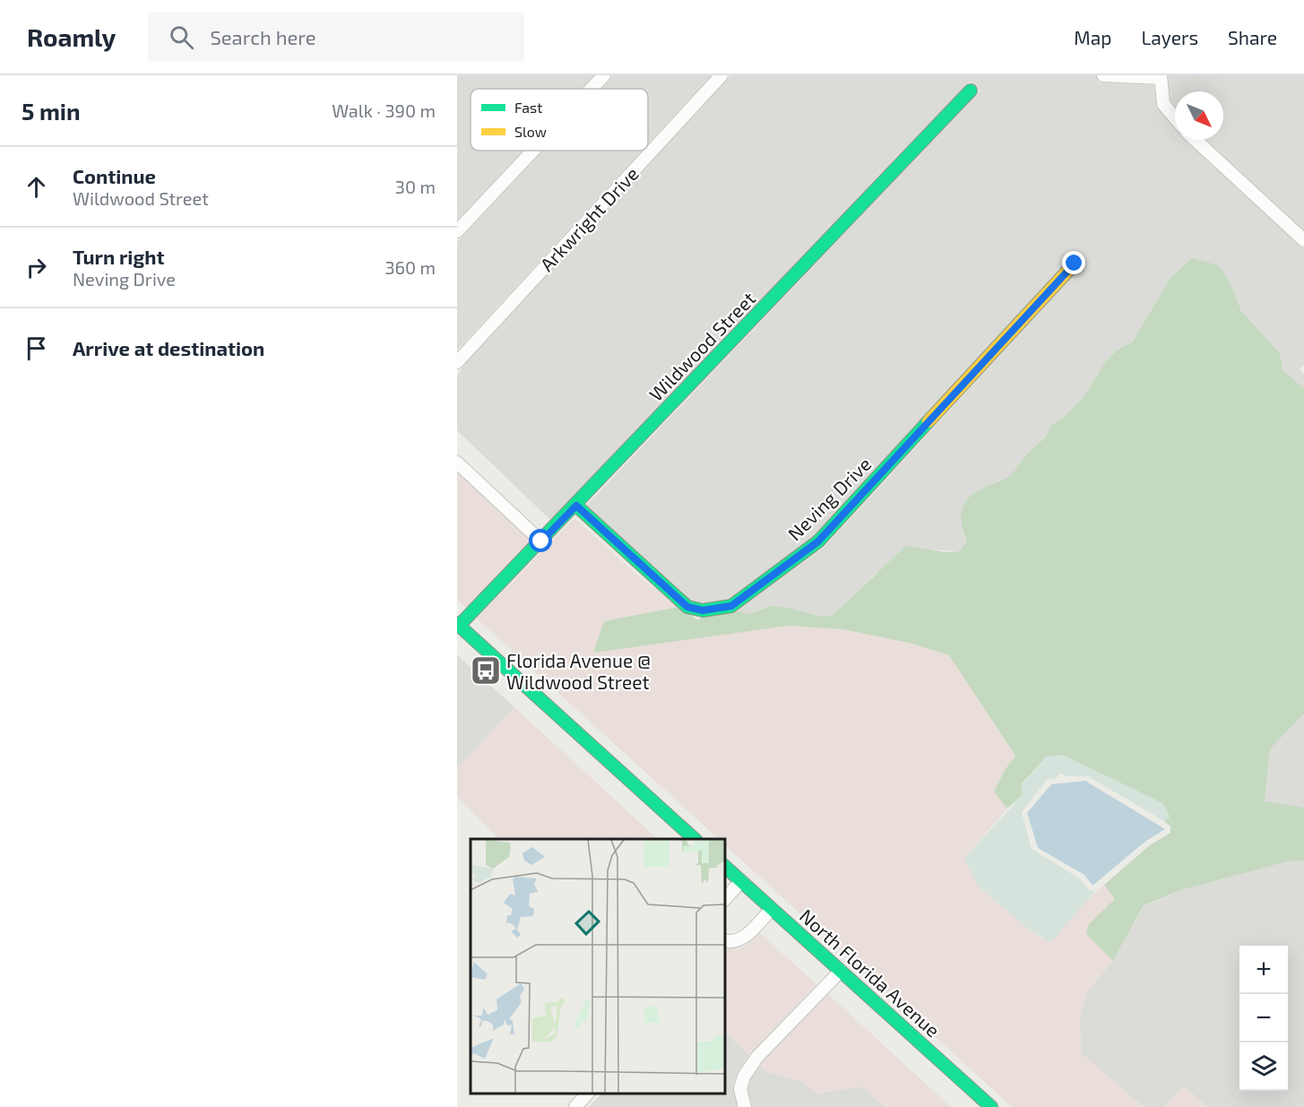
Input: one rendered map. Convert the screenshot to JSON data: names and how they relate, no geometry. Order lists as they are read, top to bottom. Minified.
{"streets":{"street":["Arkwright Drive","Wildwood Street","Neving Drive","North Florida Avenue"]},"crossings":[["Wildwood Street","Neving Drive"]],"places":{"bus stop":["Florida Avenue @ Wildwood Street"]},"legend":["Fast","Slow"],"north":"bottom right","page":{"header":"Roamly","search":"Search here","nav":["Map","Layers","Share"],"heading":["5 min","Walk · 390 m"],"list":[["Continue","Wildwood Street","30 m"],["Turn right","Neving Drive","360 m"],"Arrive at destination"],"map_buttons":["+","−"]}}
